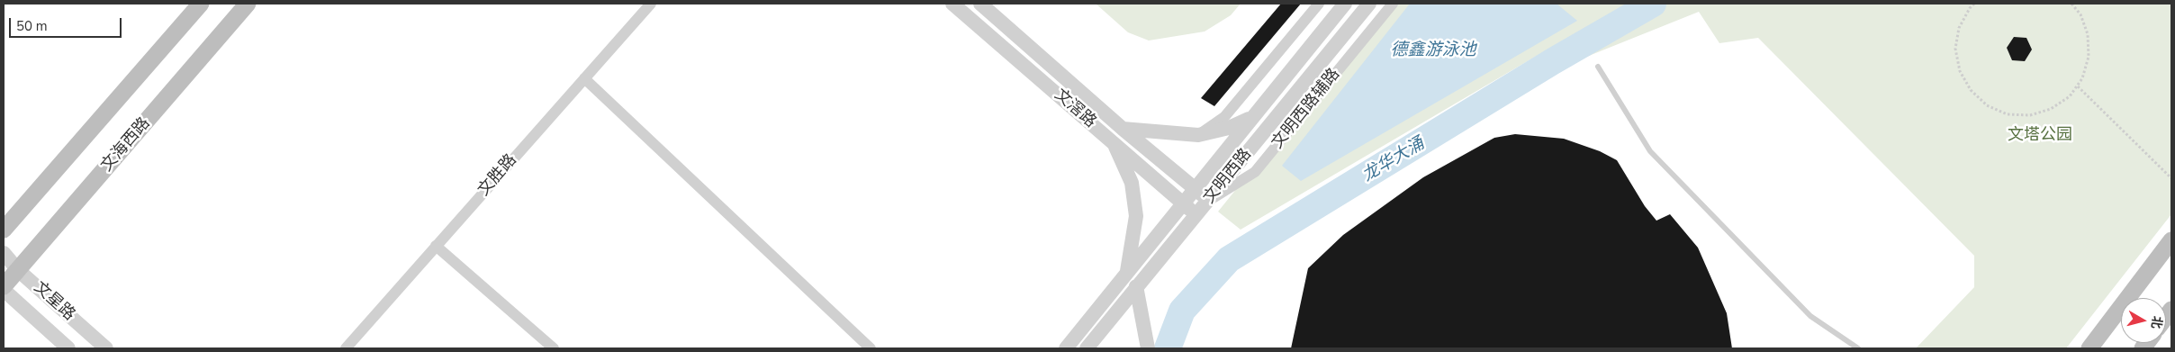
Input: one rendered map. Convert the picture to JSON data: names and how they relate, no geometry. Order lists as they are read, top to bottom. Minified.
{"streets":{"main road":["文海西路"],"street":["文滘路","文明西路辅路","文胜路","文明西路","文星路"]},"crossings":[["文滘路","文明西路辅路"],["文滘路","文明西路"],["文明西路辅路","文明西路"],["文海西路","文星路"]],"water":["德鑫游泳池","龙华大涌"],"parks":["文塔公园"],"scale_bar":"50 m","north":"right"}
